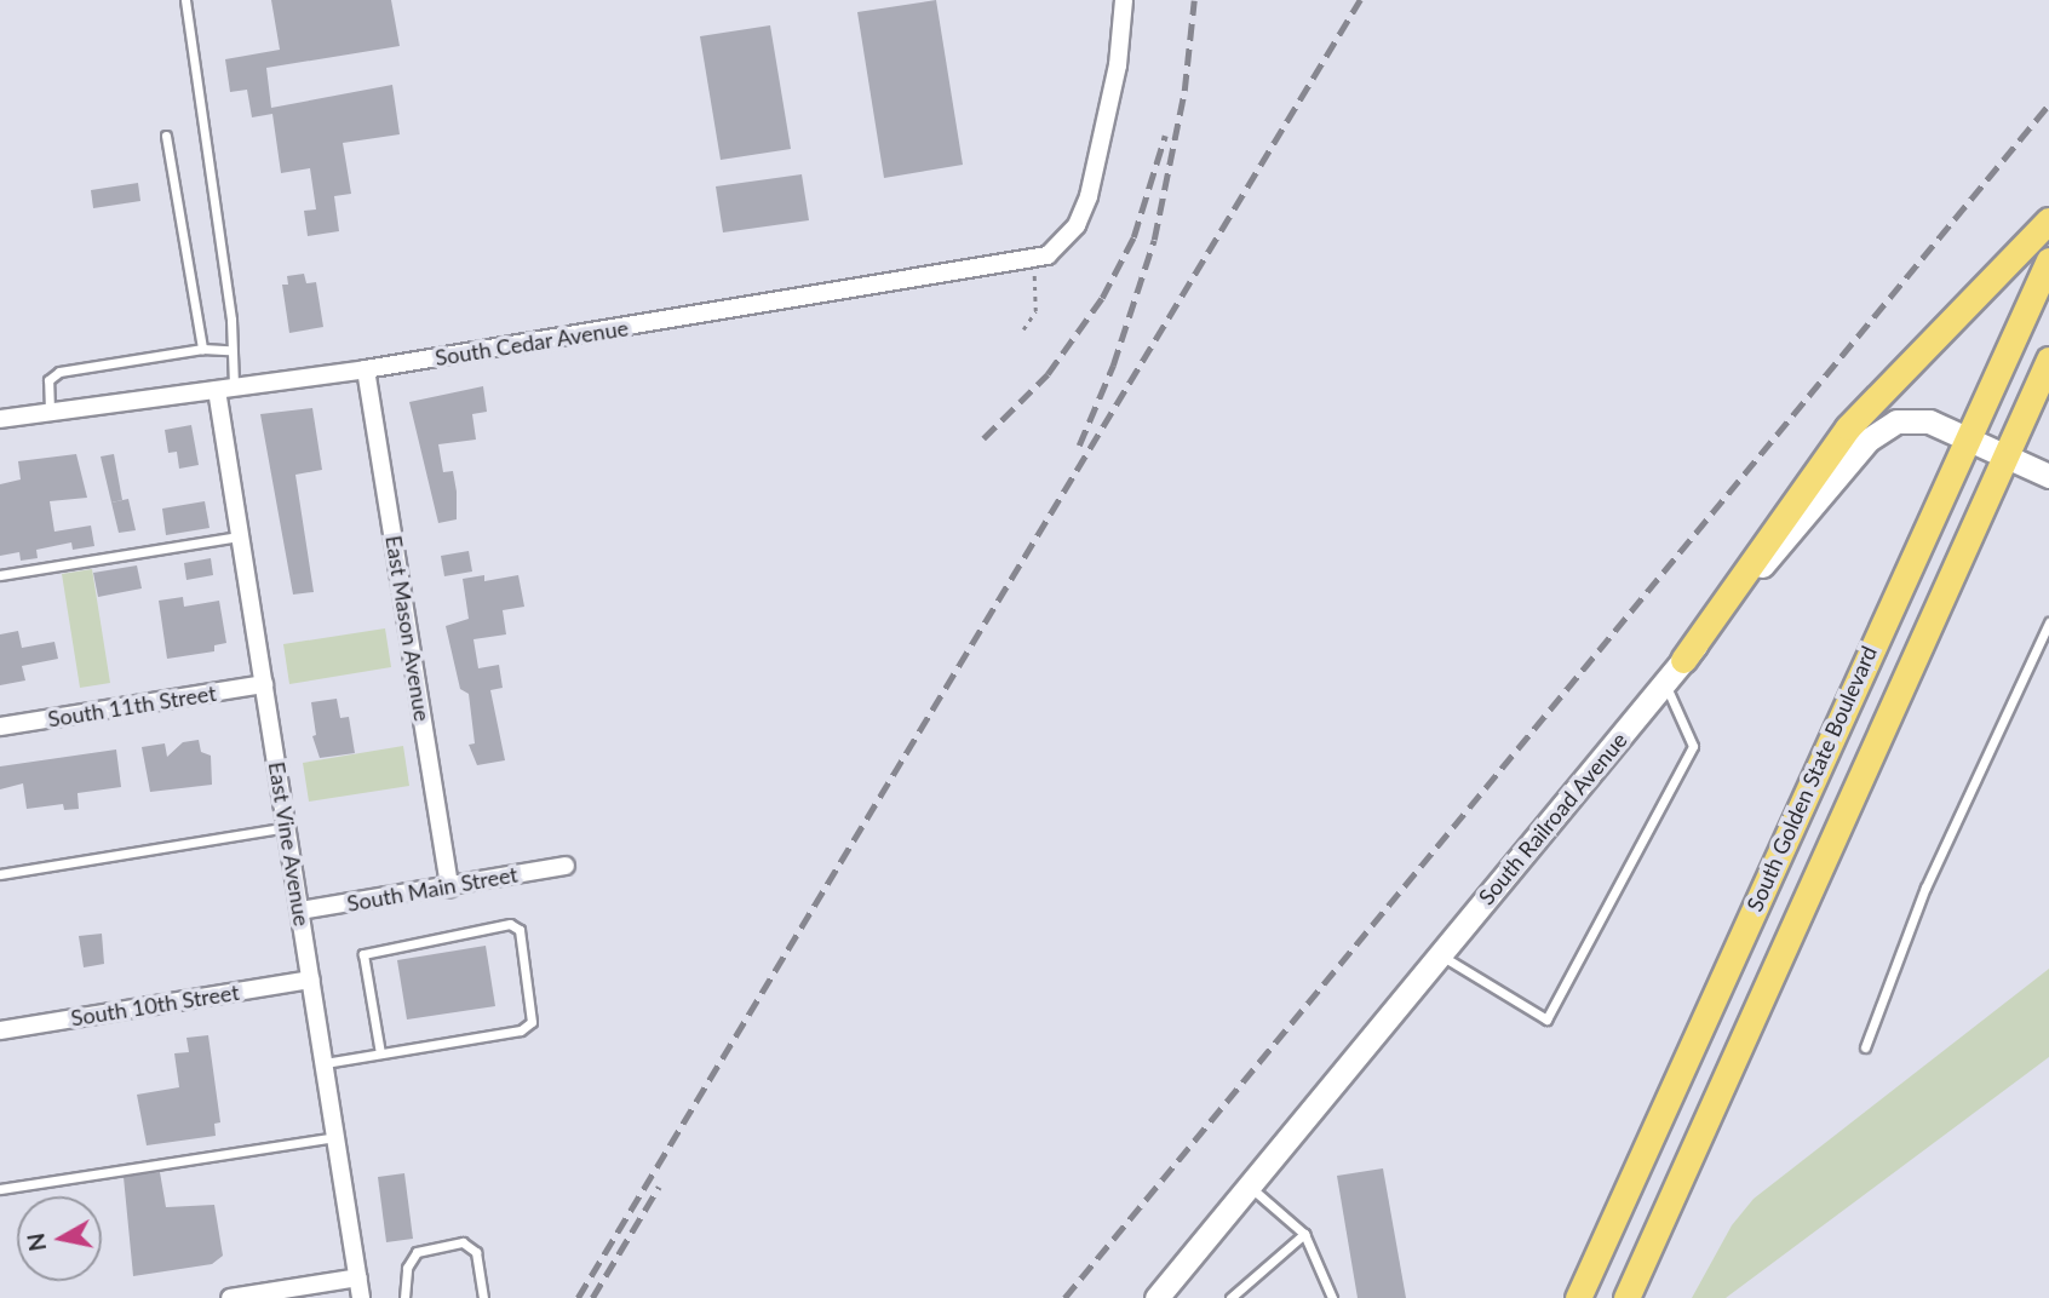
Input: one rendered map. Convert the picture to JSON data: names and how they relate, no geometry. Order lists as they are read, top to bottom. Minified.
{"streets":{"main road":["South Golden State Boulevard"],"street":["South Cedar Avenue","East Mason Avenue","South 11th Street","South Railroad Avenue","East Vine Avenue","South Main Street","South 10th Street"]},"crossings":[["South Cedar Avenue","East Mason Avenue"],["South Cedar Avenue","East Vine Avenue"],["East Mason Avenue","South Main Street"],["South 11th Street","East Vine Avenue"],["South Golden State Boulevard","South Railroad Avenue"],["East Vine Avenue","South Main Street"],["East Vine Avenue","South 10th Street"]],"north":"left"}
